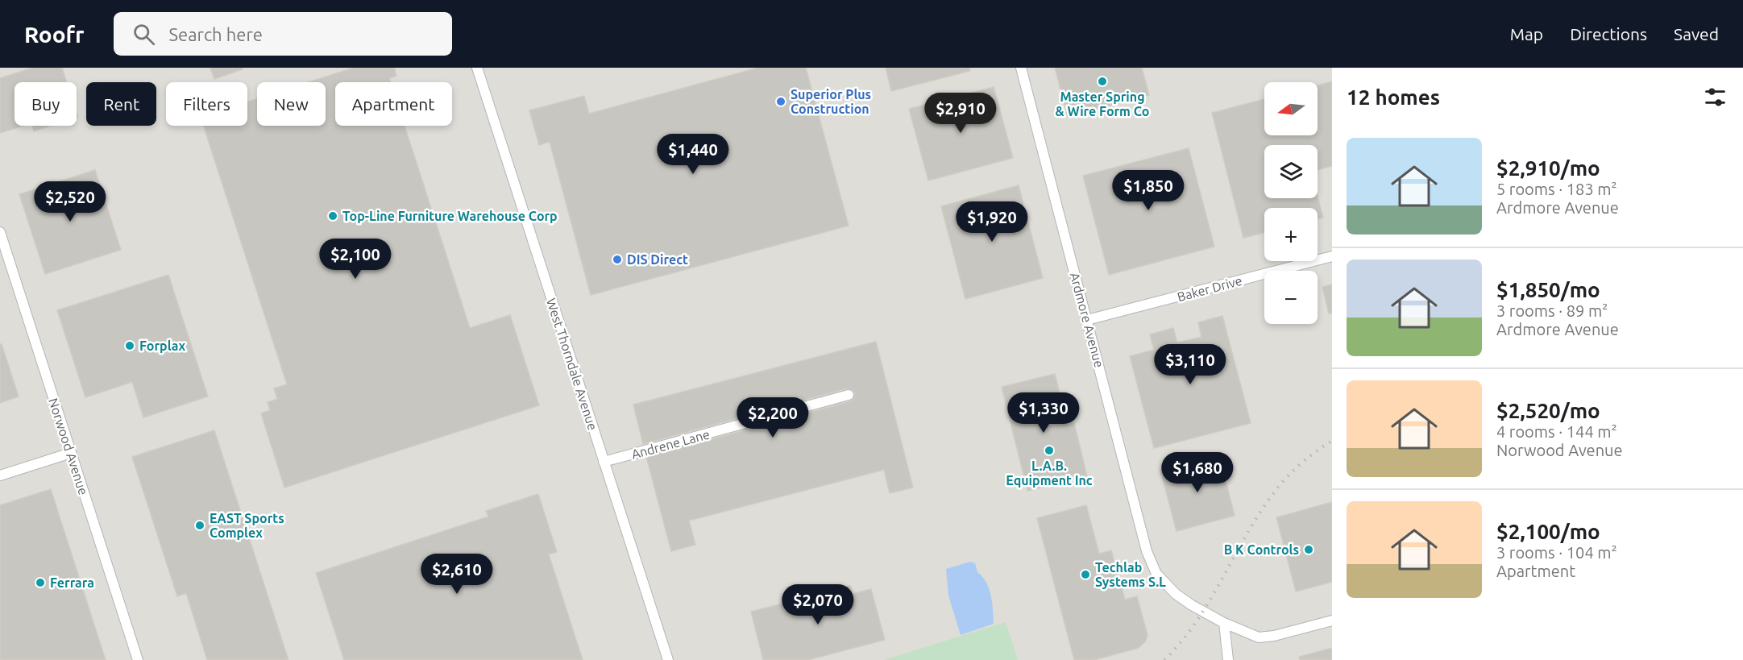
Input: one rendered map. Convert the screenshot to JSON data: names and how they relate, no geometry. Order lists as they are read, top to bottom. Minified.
{"streets":{"street":["Baker Drive","Ardmore Avenue","West Thorndale Avenue","Andrene Lane","Norwood Avenue"]},"crossings":[["Baker Drive","Ardmore Avenue"],["West Thorndale Avenue","Andrene Lane"]],"places":["Master Spring & Wire Form Co","Superior Plus Construction","Top-Line Furniture Warehouse Corp","DIS Direct","Forplax","L.A.B. Equipment Inc","EAST Sports Complex","B K Controls","Techlab Systems S.L","Ferrara"],"north":"left","page":{"header":"Roofr","search":"Search here","nav":["Map","Directions","Saved"],"heading":"12 homes","map_buttons":["+","−"],"chip":["Buy","Rent","Filters","New","Apartment"],"price":["$2,910","$1,440","$1,850","$2,520","$1,920","$2,100","$3,110","$1,330","$2,200","$1,680","$2,610","$2,070"],"list":[{"name":"$2,910/mo","note":"5 rooms · 183 m² · Ardmore Avenue"},{"name":"$1,850/mo","note":"3 rooms · 89 m² · Ardmore Avenue"},{"name":"$2,520/mo","note":"4 rooms · 144 m² · Norwood Avenue"},{"name":"$2,100/mo","note":"3 rooms · 104 m² · Apartment"}]}}
